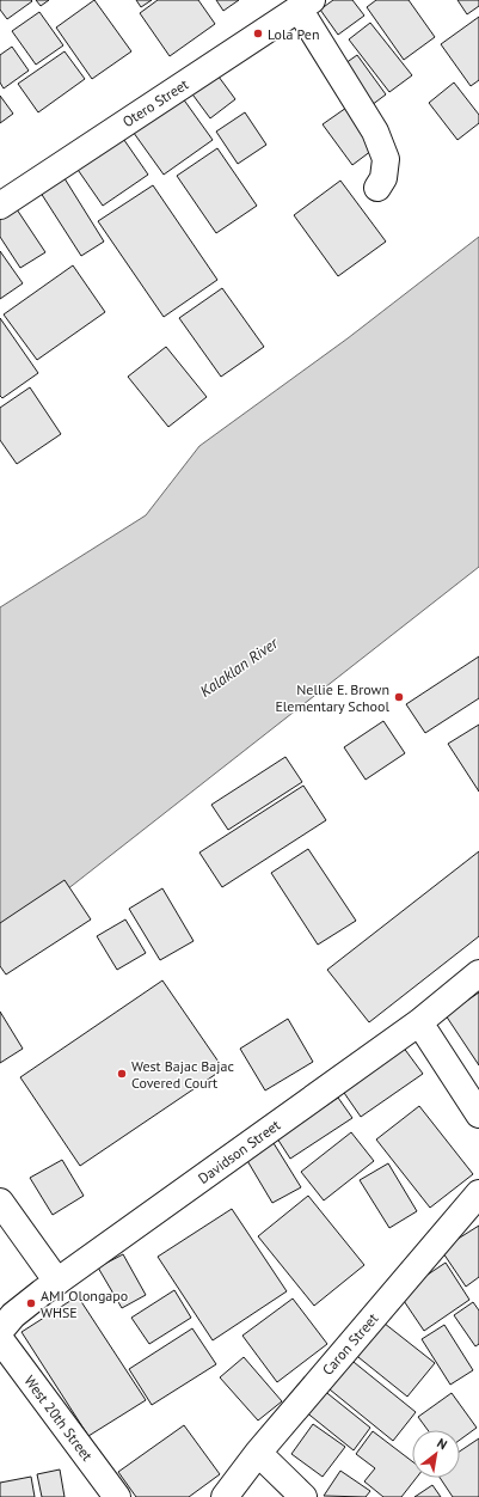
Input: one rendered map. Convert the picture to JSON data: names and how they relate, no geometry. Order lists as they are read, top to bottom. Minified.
{"streets":{"street":["Otero Street","Davidson Street","Caron Street","West 20th Street"]},"water":["Kalaklan River"],"places":["Lola Pen","Nellie E. Brown Elementary School","West Bajac Bajac Covered Court","AMI Olongapo WHSE"],"north":"top right"}
